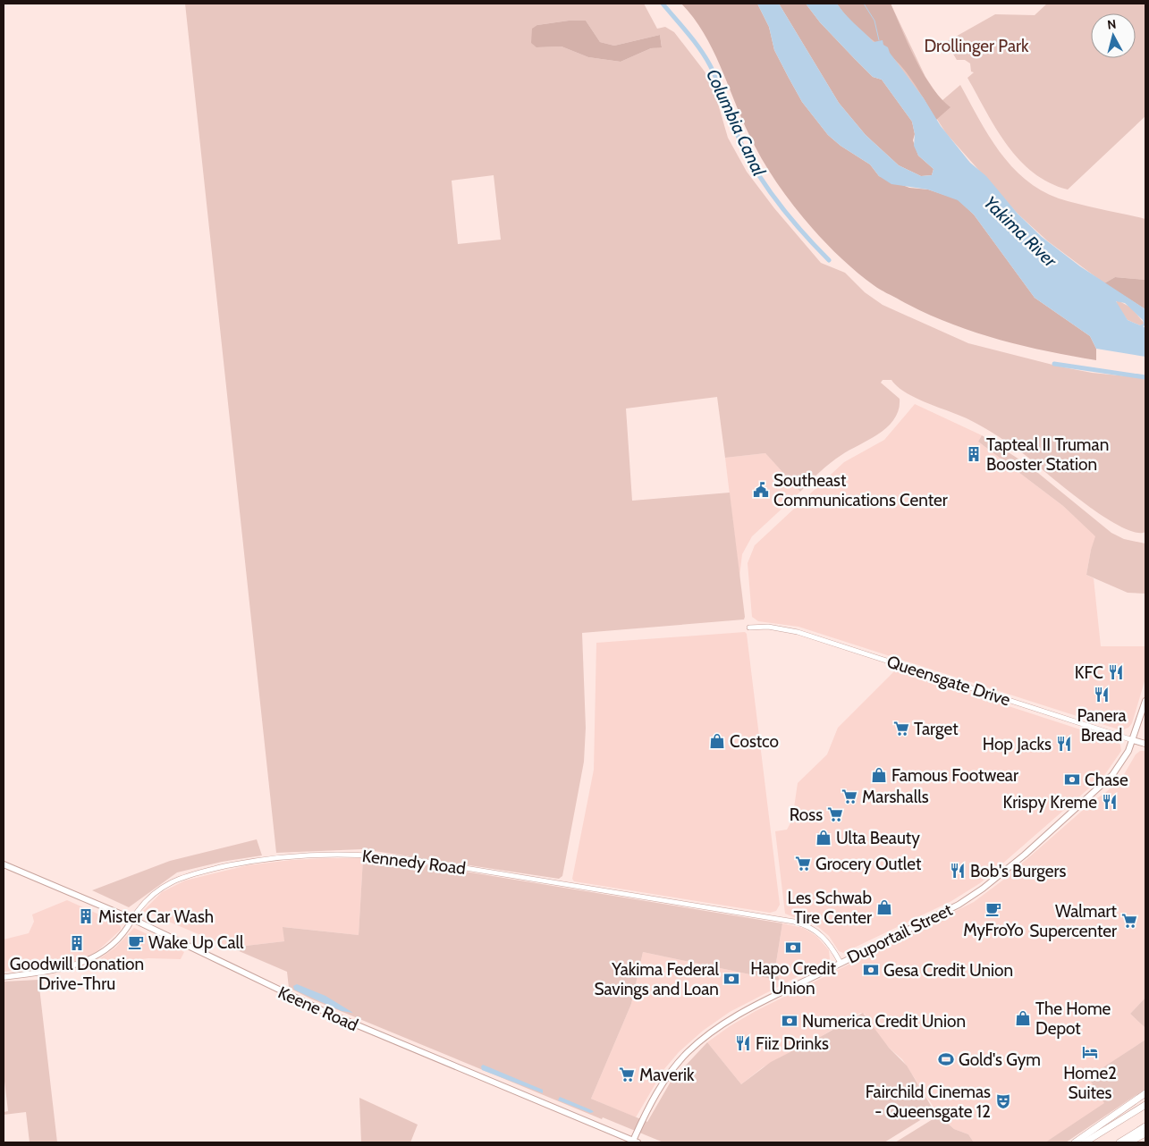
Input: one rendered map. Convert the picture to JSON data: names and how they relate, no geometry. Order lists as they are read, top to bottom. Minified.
{"streets":{"main road":["Queensgate Drive","Kennedy Road","Duportail Street","Keene Road"]},"crossings":[["Queensgate Drive","Duportail Street"],["Kennedy Road","Duportail Street"],["Kennedy Road","Keene Road"],["Duportail Street","Keene Road"]],"water":["Columbia Canal","Yakima River"],"parks":["Drollinger Park"],"places":{"building":["Tapteal II Truman Booster Station","Mister Car Wash","Goodwill Donation Drive-Thru"],"public building":["Southeast Communications Center"],"restaurant":["KFC","Panera Bread","Hop Jacks","Krispy Kreme","Bob's Burgers","Fiiz Drinks"],"supermarket":["Target","Marshalls","Ross","Grocery Outlet","Walmart Supercenter","Maverik"],"shop":["Costco","Famous Footwear","Ulta Beauty","Les Schwab Tire Center","The Home Depot"],"bank":["Chase","Hapo Credit Union","Gesa Credit Union","Yakima Federal Savings and Loan","Numerica Credit Union"],"cafe":["MyFroYo","Wake Up Call"],"hotel":["Home2 Suites"],"sports":["Gold's Gym"],"theatre":["Fairchild Cinemas - Queensgate 12"]},"north":"top"}
